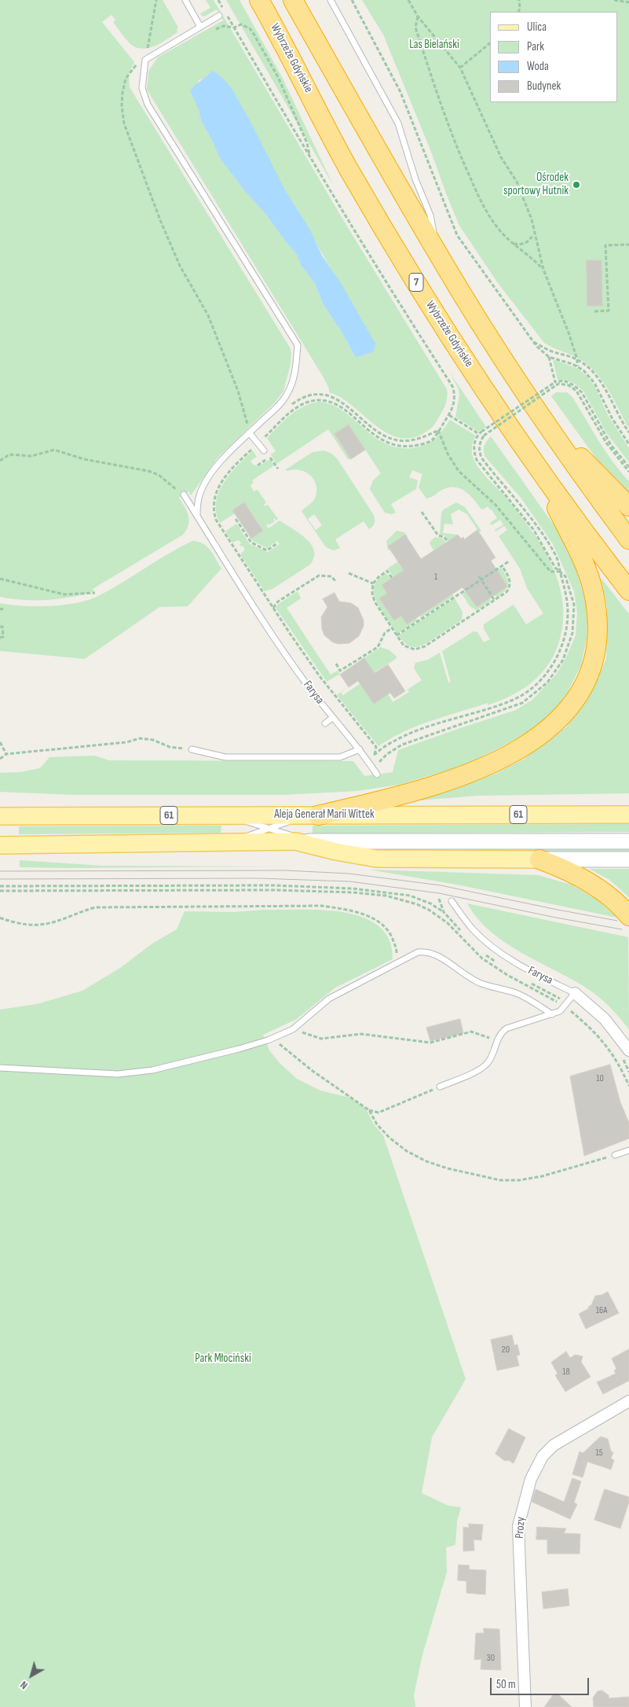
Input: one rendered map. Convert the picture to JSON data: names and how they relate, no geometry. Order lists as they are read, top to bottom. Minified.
{"streets":{"highway":["Wybrzeże Gdyńskie","7"],"main road":["Aleja Generał Marii Wittek","61"],"street":["Farysa","Prozy"]},"parks":["Las Bielański","Park Młociński"],"places":["Ośrodek sportowy Hutnik"],"house_numbers":["1","10","16A","20","18","15","30"],"legend":["Ulica","Park","Woda","Budynek"],"scale_bar":"50 m","north":"bottom left"}
